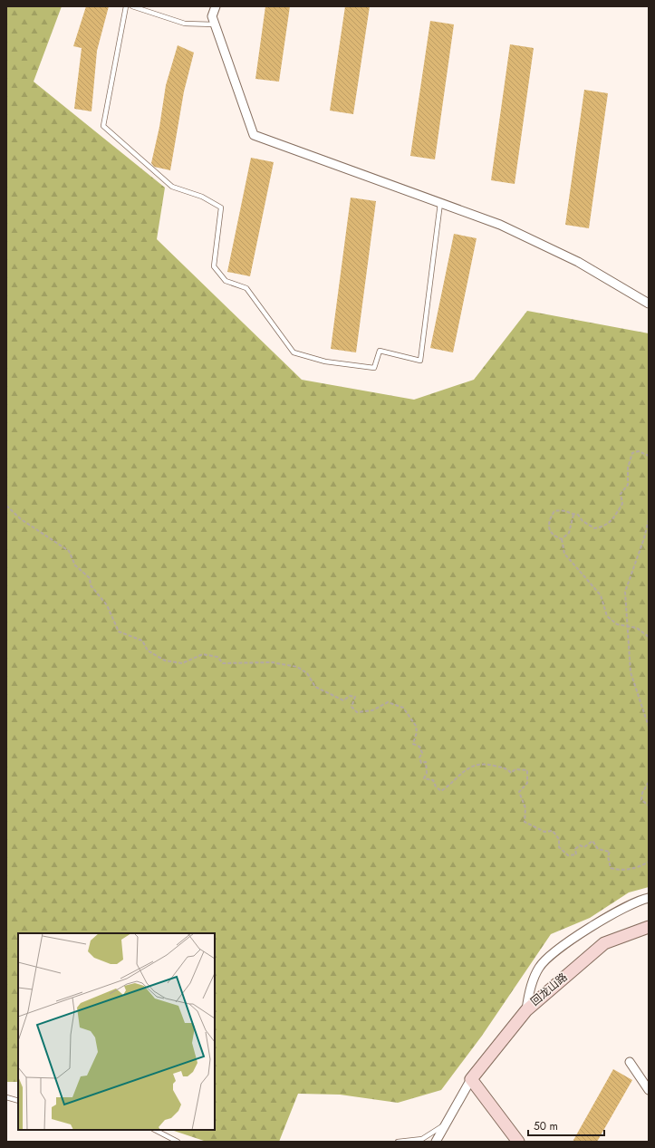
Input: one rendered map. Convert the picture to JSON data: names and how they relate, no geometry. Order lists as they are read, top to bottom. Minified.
{"streets":{"street":["回龙山路"]},"scale_bar":"50 m"}
